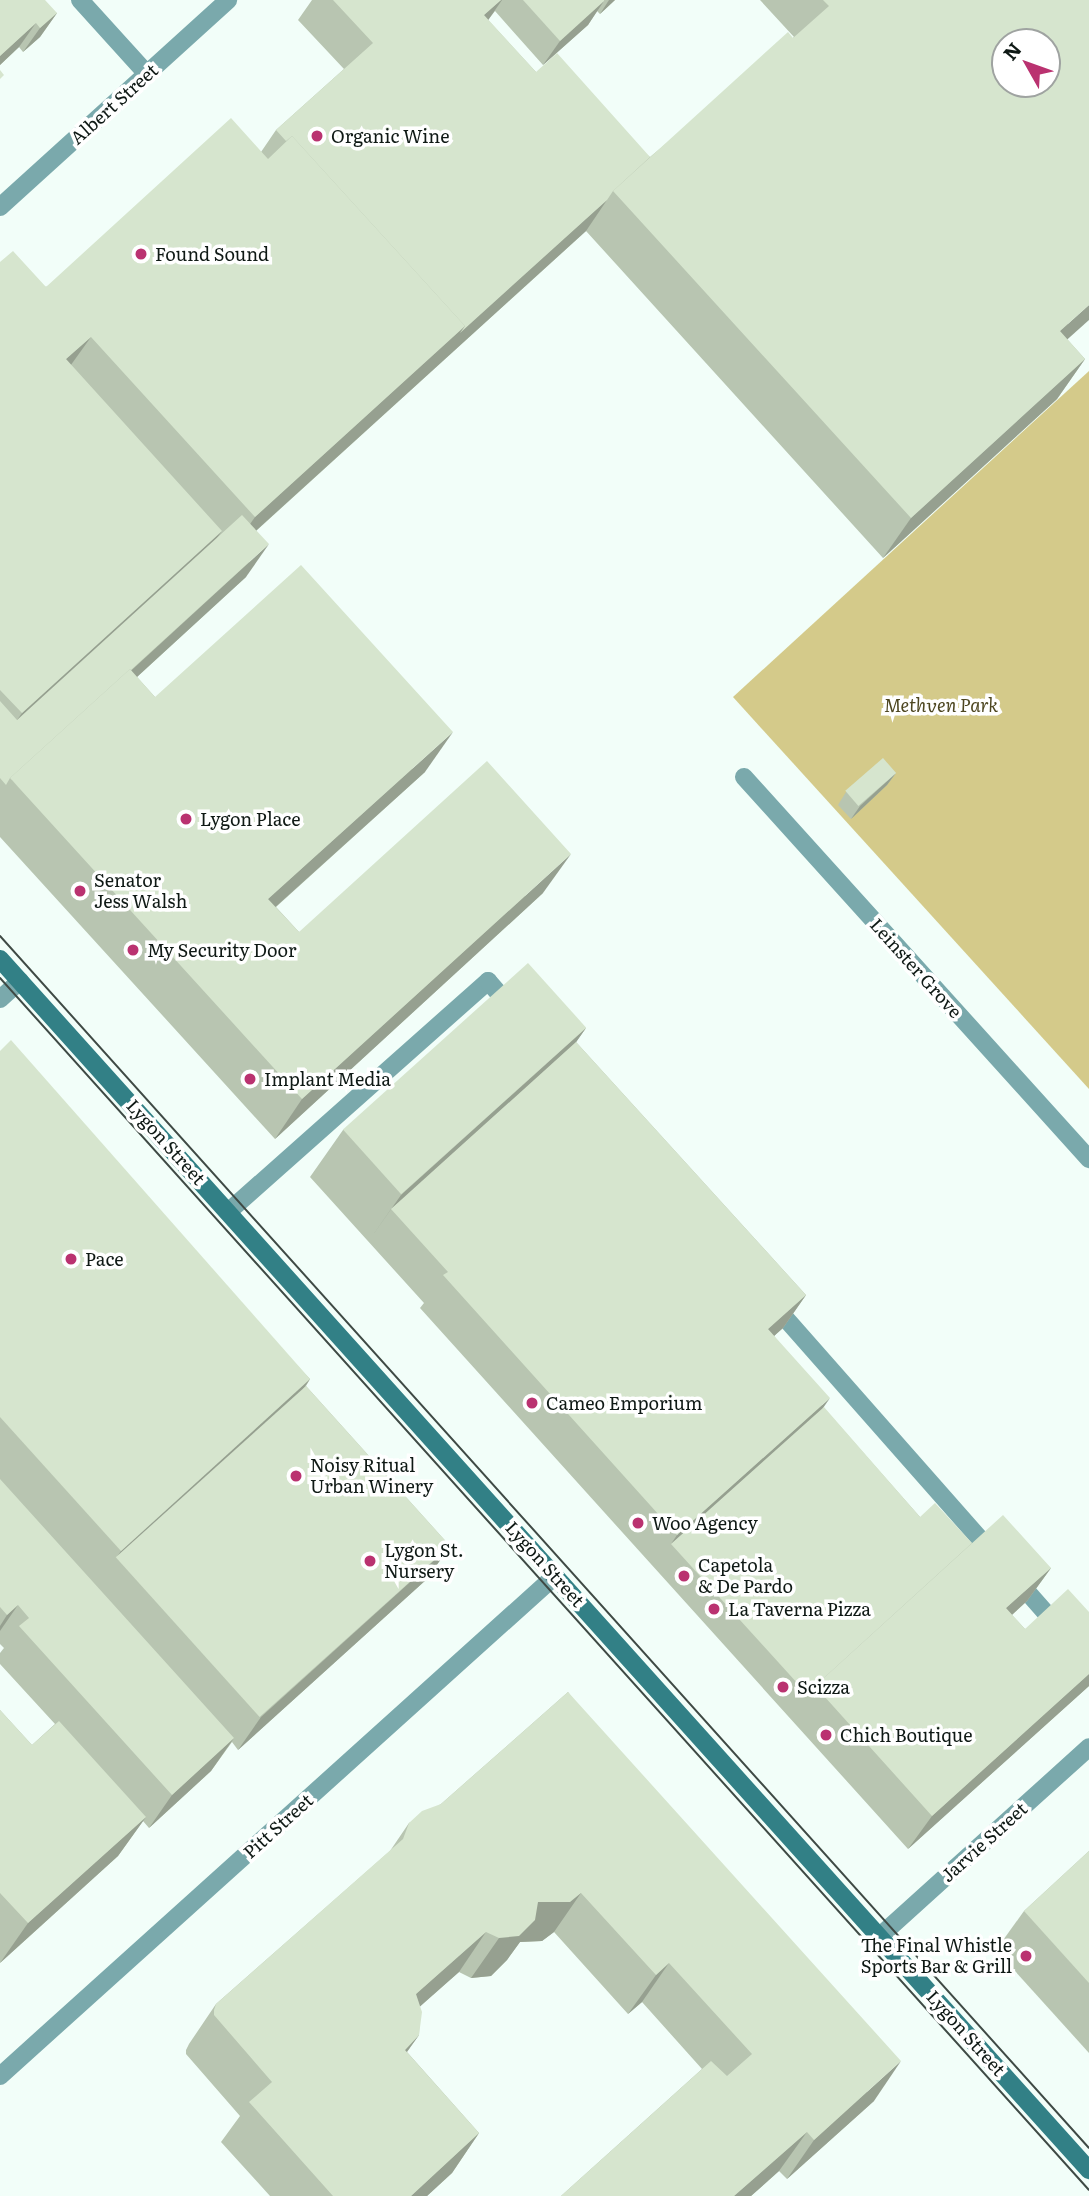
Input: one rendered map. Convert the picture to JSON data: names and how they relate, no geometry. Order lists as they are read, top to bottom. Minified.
{"streets":{"street":["Albert Street","Leinster Grove","Lygon Street","Pitt Street","Jarvie Street"]},"crossings":[["Lygon Street","Pitt Street"],["Lygon Street","Jarvie Street"]],"parks":["Methven Park"],"places":["Organic Wine","Found Sound","Lygon Place","Senator Jess Walsh","My Security Door","Implant Media","Pace","Cameo Emporium","Noisy Ritual Urban Winery","Woo Agency","Lygon St. Nursery","Capetola & De Pardo","La Taverna Pizza","Scizza","Chich Boutique","The Final Whistle Sports Bar & Grill"],"north":"top left"}
